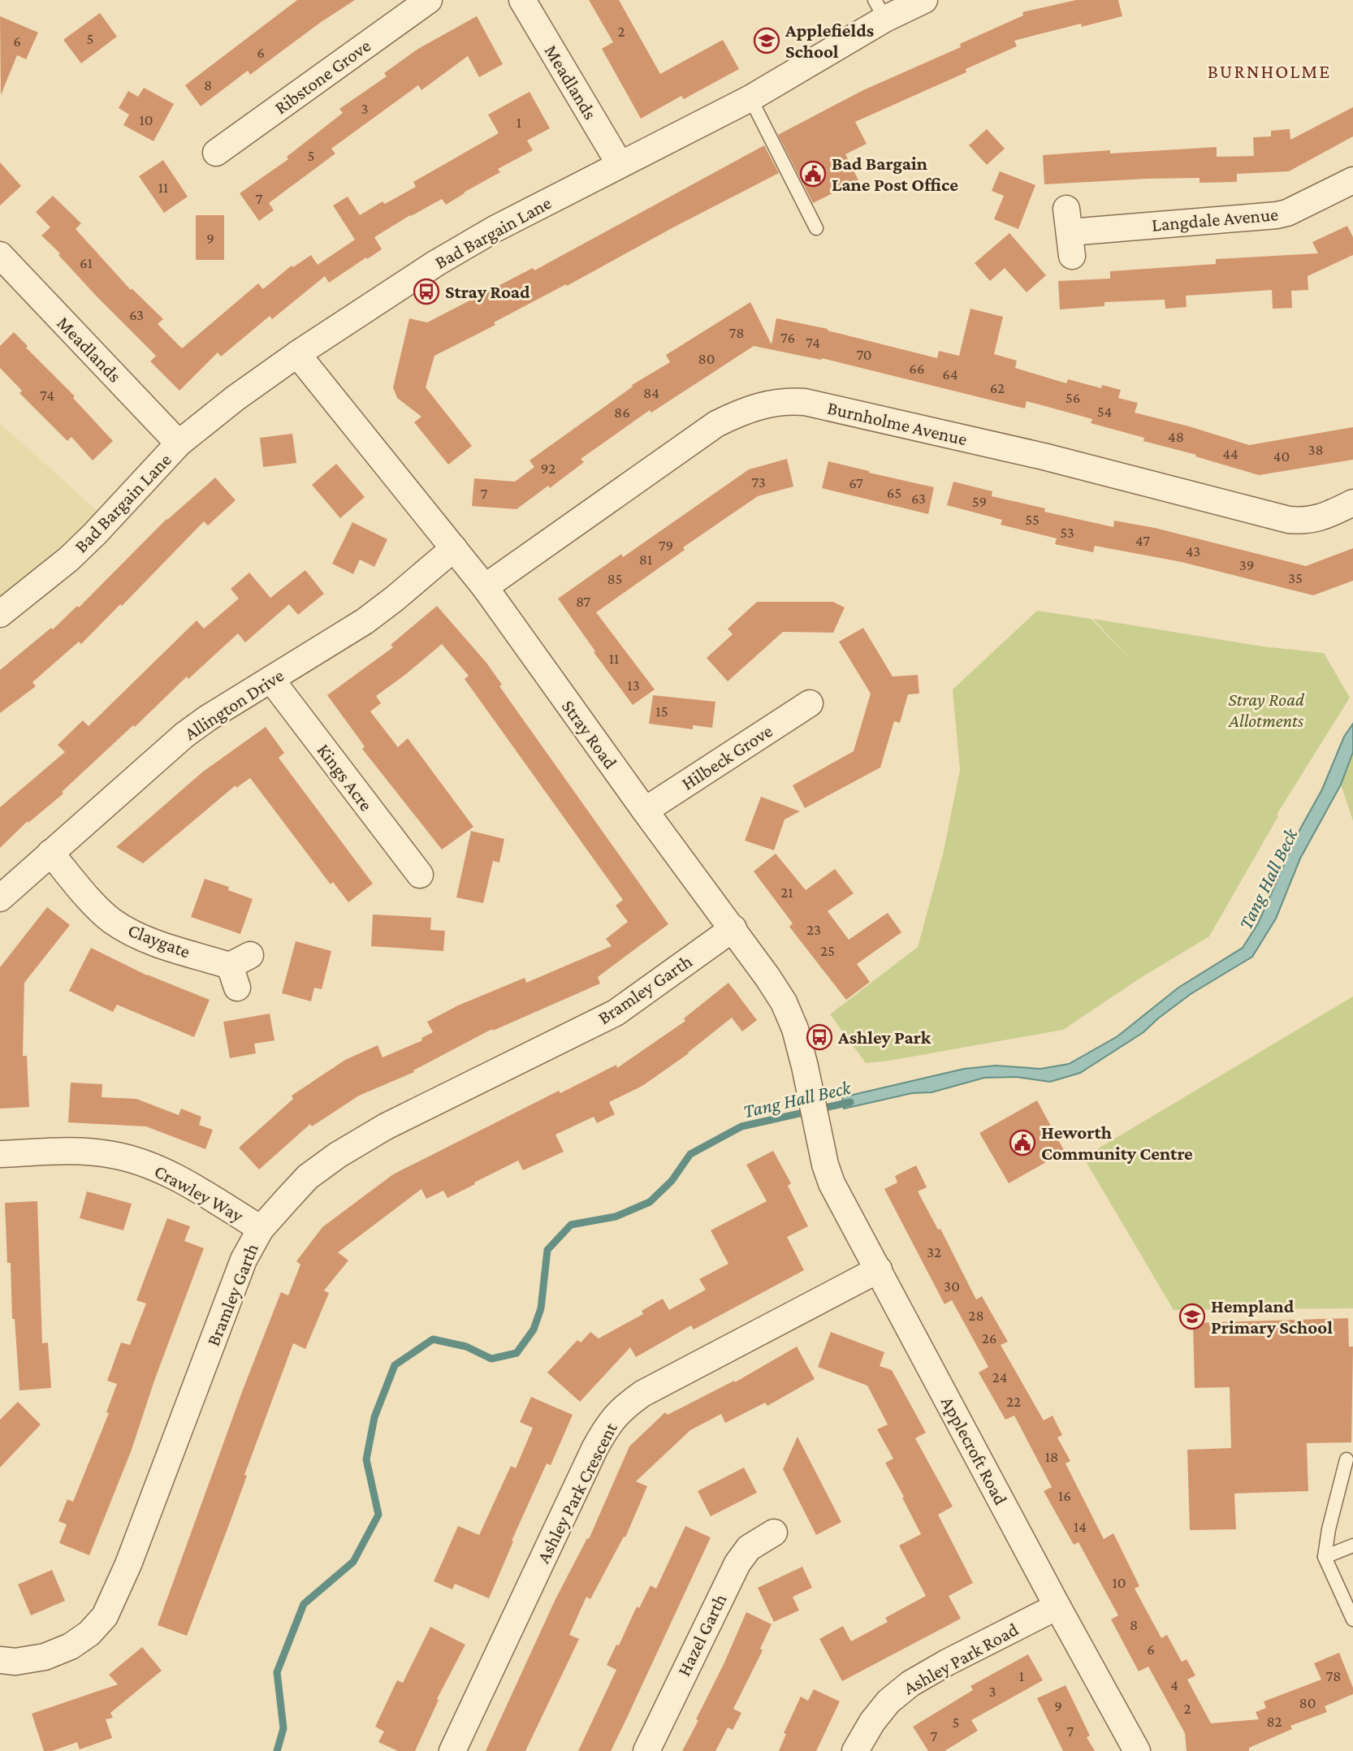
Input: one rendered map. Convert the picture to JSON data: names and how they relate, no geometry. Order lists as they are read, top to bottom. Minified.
{"streets":{"street":["Ribstone Grove","Meadlands","Langdale Avenue","Bad Bargain Lane","Burnholme Avenue","Allington Drive","Stray Road","Hilbeck Grove","Kings Acre","Claygate","Bramley Garth","Crawley Way","Applecroft Road","Ashley Park Crescent","Hazel Garth","Ashley Park Road"]},"crossings":[["Meadlands","Bad Bargain Lane"],["Bad Bargain Lane","Stray Road"],["Burnholme Avenue","Stray Road"],["Allington Drive","Stray Road"],["Allington Drive","Kings Acre"],["Allington Drive","Claygate"],["Stray Road","Hilbeck Grove"],["Stray Road","Bramley Garth"],["Stray Road","Applecroft Road"],["Bramley Garth","Crawley Way"],["Applecroft Road","Ashley Park Crescent"],["Applecroft Road","Ashley Park Road"]],"districts":["BURNHOLME"],"water":["Tang Hall Beck"],"parks":["Stray Road Allotments"],"places":{"school or university":["Applefields School","Hempland Primary School"],"public building":["Bad Bargain Lane Post Office","Heworth Community Centre"],"bus stop":["Stray Road","Ashley Park"]},"house_numbers":["2","5","6","6","8","3","10","1","5","11","7","9","61","63","78","76","74","70","80","66","64","62","84","74","56","54","86","48","38","44","40","92","73","67","65","7","63","59","55","53","47","79","43","81","39","35","85","87","11","13","15","21","23","25","32","30","28","26","24","22","18","16","14","10","8","6","1","78","4","3","80","9","2","82","5","7","7"]}
